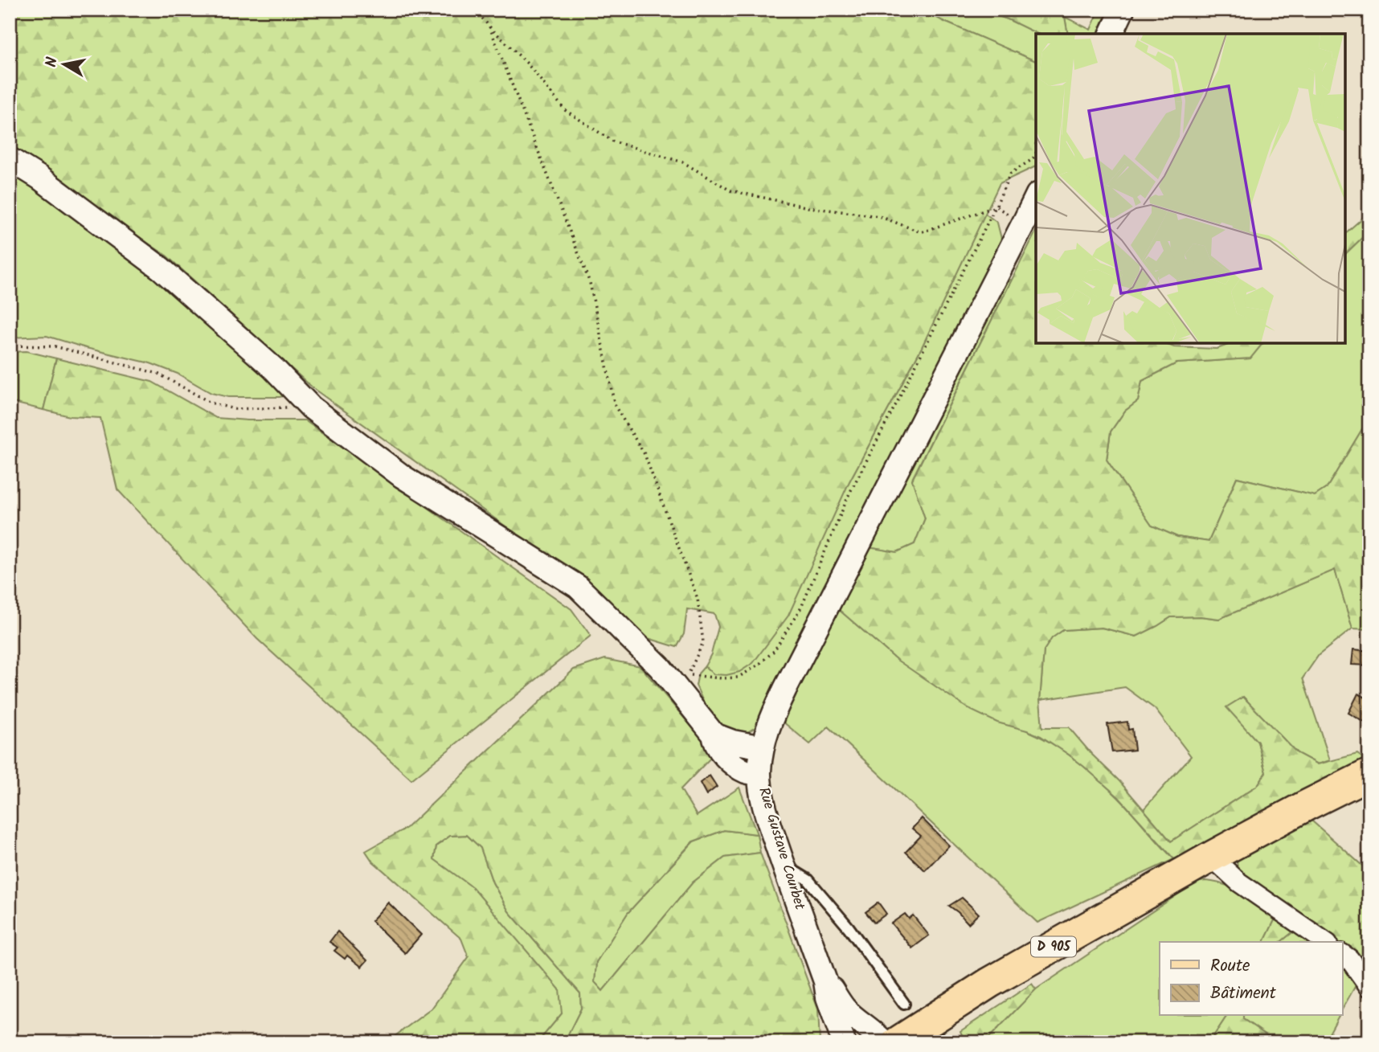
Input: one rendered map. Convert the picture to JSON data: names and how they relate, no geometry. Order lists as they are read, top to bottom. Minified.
{"streets":{"main road":["D 905"],"street":["Rue Gustave Courbet"]},"legend":["Route","Bâtiment"],"north":"left"}
